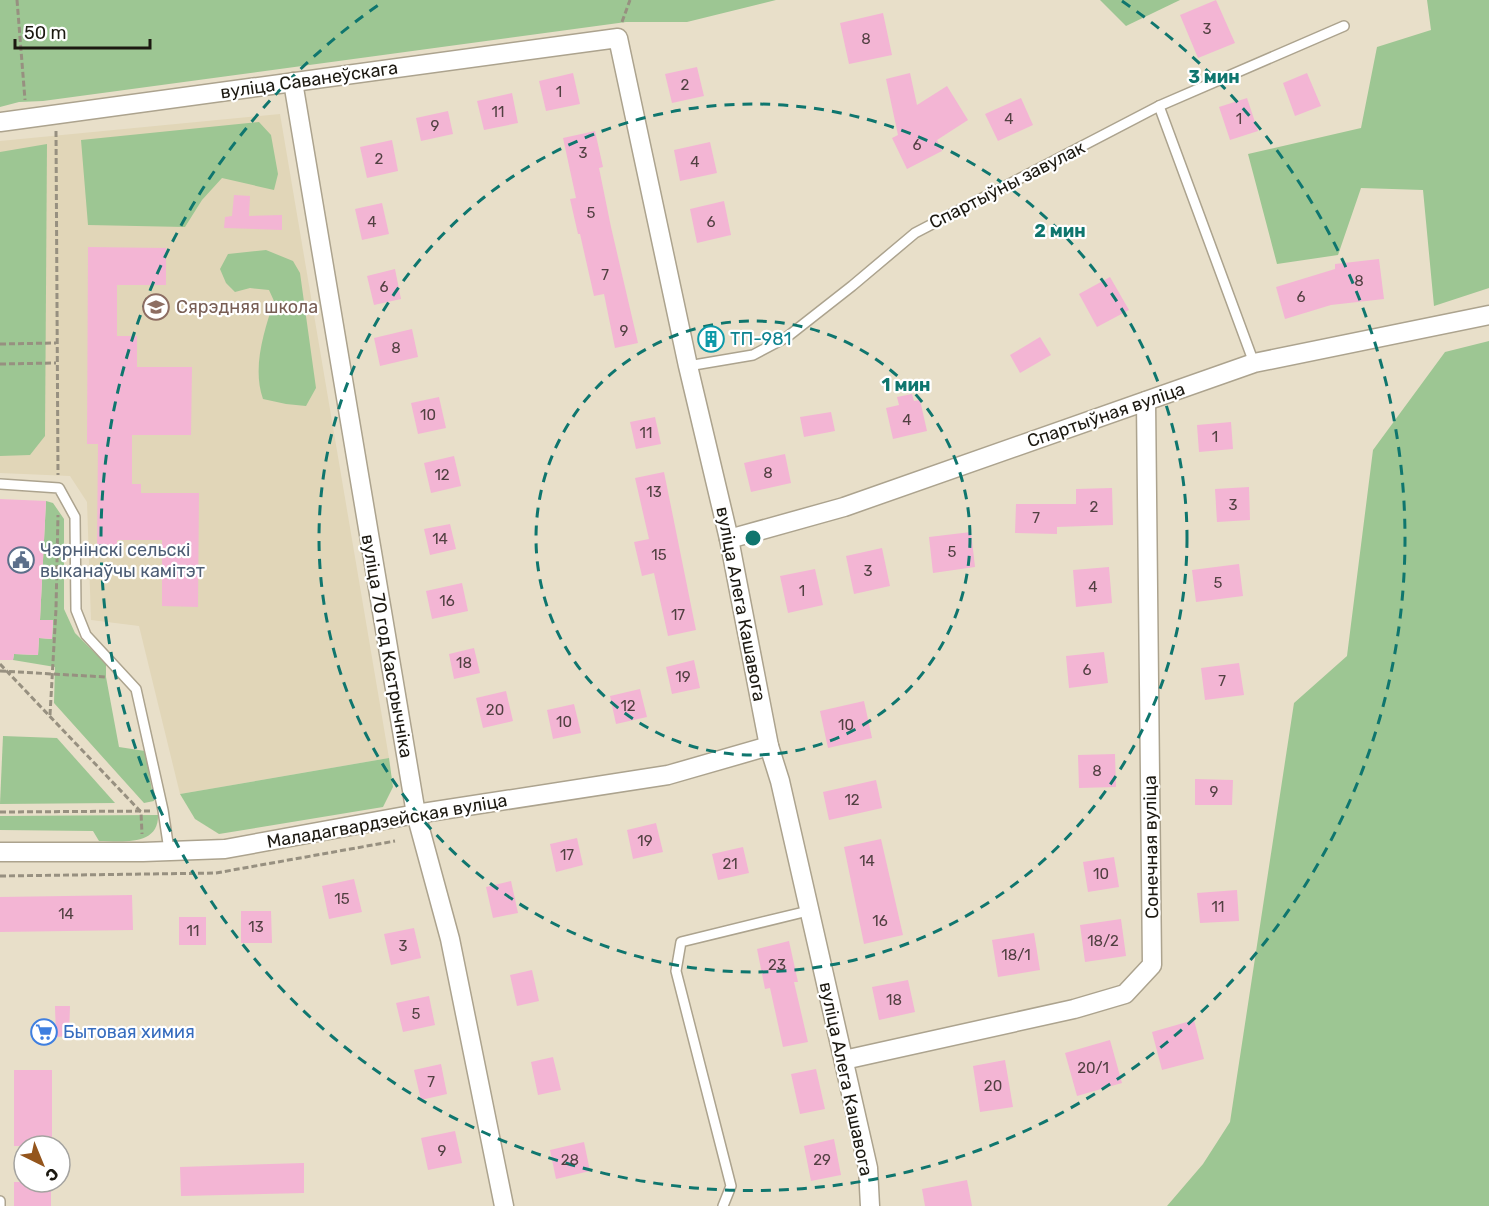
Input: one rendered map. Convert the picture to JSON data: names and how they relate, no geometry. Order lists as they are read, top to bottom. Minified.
{"streets":{"street":["вуліца Саванеўскага","Спартыўная вуліца","вуліца Алега Кашавога","вуліца 70 год Кастрычніка","Маладагвардзейская вуліца","Сонечная вуліца"],"lane":["Спартыўны завулак"]},"crossings":[["вуліца Саванеўскага","вуліца Алега Кашавога"],["вуліца Саванеўскага","вуліца 70 год Кастрычніка"],["Спартыўны завулак","вуліца Алега Кашавога"],["Спартыўная вуліца","вуліца Алега Кашавога"],["Спартыўная вуліца","Сонечная вуліца"],["вуліца Алега Кашавога","Маладагвардзейская вуліца"],["вуліца Алега Кашавога","Сонечная вуліца"],["вуліца 70 год Кастрычніка","Маладагвардзейская вуліца"]],"places":{"school or university":["Сярэдняя школа"],"building":["ТП-981"],"public building":["Чэрнінскі сельскі выканаўчы камітэт"],"supermarket":["Бытовая химия"]},"house_numbers":["3","8","2","1","11","4","1","9","6","3","2","4","5","4","6","7","8","6","6","9","8","10","4","11","1","8","12","13","3","2","7","14","5","15","3","5","4","1","16","17","18","6","19","7","12","20","10","10","8","9","12","19","17","14","21","10","15","11","14","16","13","11","18/2","3","18/1","23","18","5","20/1","7","20","9","28","29"],"scale_bar":"50 m","north":"bottom right","rings":["3 мин","2 мин","1 мин"]}
